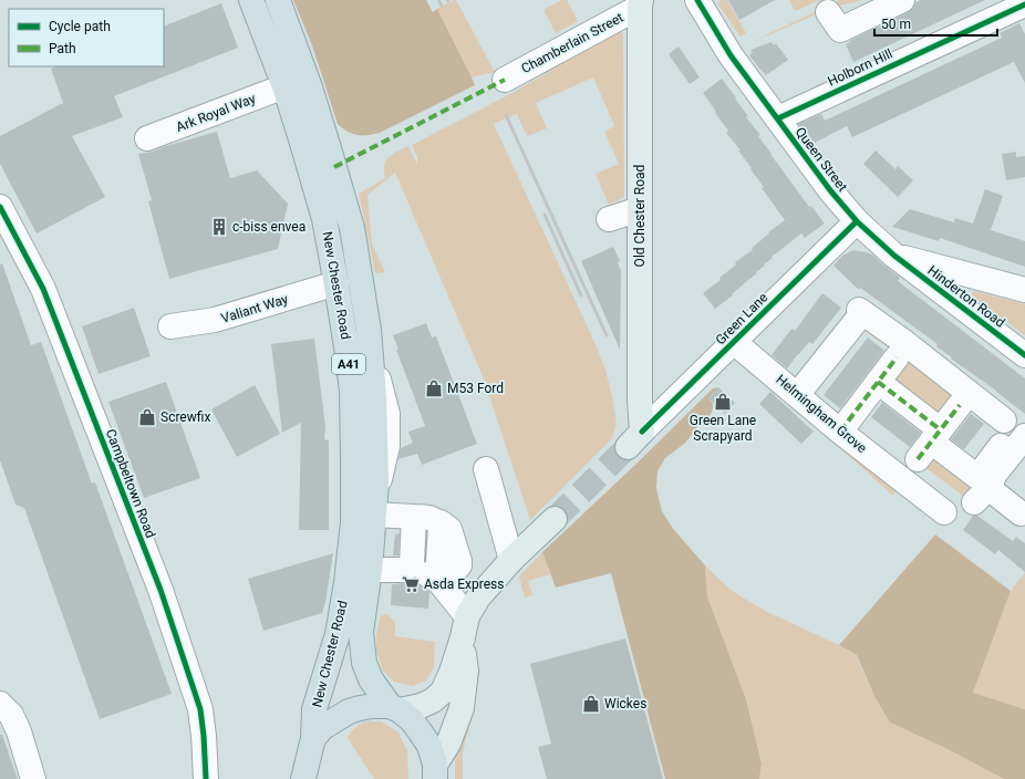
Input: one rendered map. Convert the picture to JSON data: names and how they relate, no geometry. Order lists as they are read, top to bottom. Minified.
{"streets":{"highway":["New Chester Road","A41"],"main road":["Old Chester Road"],"street":["Chamberlain Street","Holborn Hill","Ark Royal Way","Queen Street","Hinderton Road","Valiant Way","Green Lane","Helmingham Grove","Campbeltown Road"]},"crossings":[["Chamberlain Street","Old Chester Road"],["Holborn Hill","Queen Street"],["Ark Royal Way","New Chester Road"],["Queen Street","Hinderton Road"],["Queen Street","Green Lane"],["Old Chester Road","Green Lane"],["New Chester Road","Valiant Way"],["New Chester Road","A41"],["Green Lane","Helmingham Grove"]],"places":{"building":["c-biss envea"],"shop":["M53 Ford","Green Lane Scrapyard","Screwfix","Wickes"],"supermarket":["Asda Express"]},"legend":["Cycle path","Path"],"scale_bar":"50 m"}
